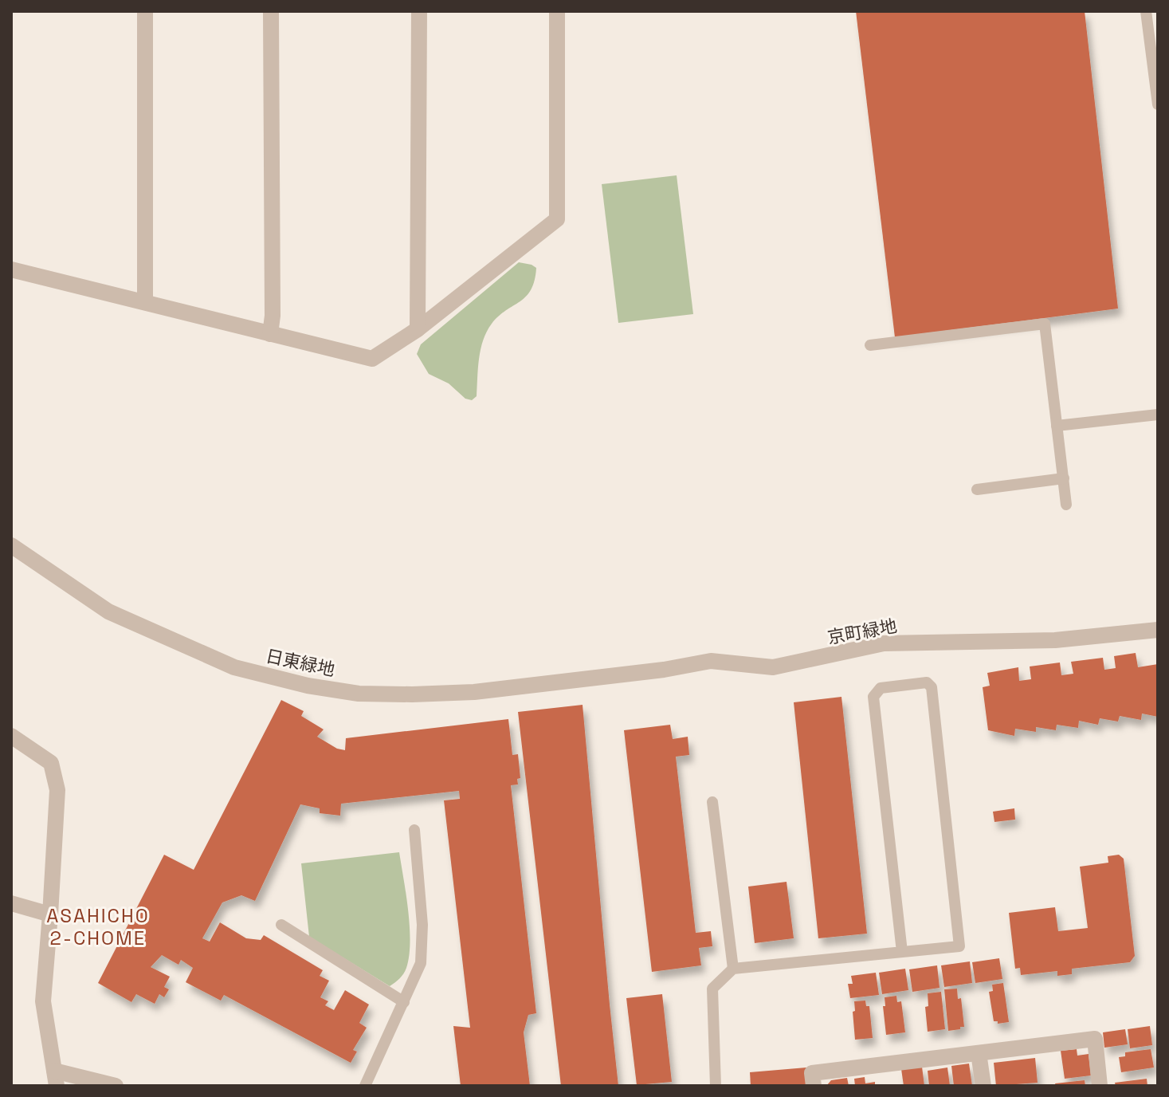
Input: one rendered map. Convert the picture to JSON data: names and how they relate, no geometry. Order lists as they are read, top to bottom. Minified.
{"streets":{"street":["京町緑地","日東緑地"]},"crossings":[["京町緑地","日東緑地"]],"districts":["ASAHICHO 2-CHOME"]}
